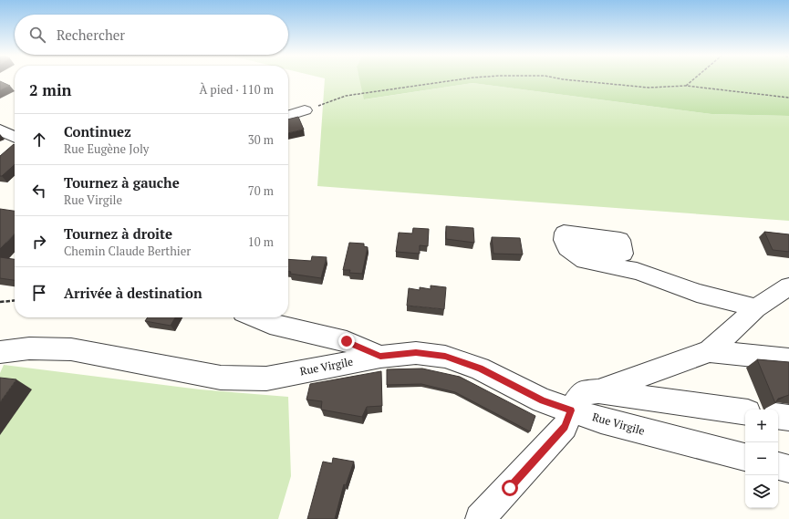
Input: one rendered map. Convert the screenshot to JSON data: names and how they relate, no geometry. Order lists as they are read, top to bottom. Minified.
{"streets":{"street":["Rue Virgile"]},"page":{"search":"Rechercher","heading":["2 min","À pied · 110 m"],"list":[["Continuez","Rue Eugène Joly","30 m"],["Tournez à gauche","Rue Virgile","70 m"],["Tournez à droite","Chemin Claude Berthier","10 m"],"Arrivée à destination"],"map_buttons":["+","−"]}}
